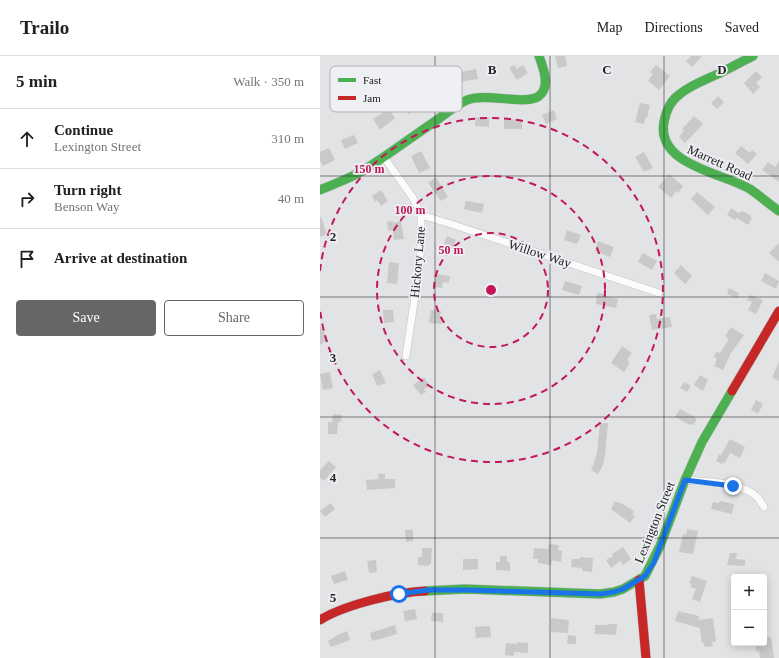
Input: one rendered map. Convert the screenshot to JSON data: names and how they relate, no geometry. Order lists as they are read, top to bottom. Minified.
{"streets":{"street":["Marrett Road","Willow Way","Hickory Lane","Lexington Street"]},"crossings":[["Willow Way","Hickory Lane"]],"legend":["Fast","Jam"],"page":{"header":"Trailo","nav":["Map","Directions","Saved"],"heading":["5 min","Walk · 350 m"],"list":[["Continue","Lexington Street","310 m"],["Turn right","Benson Way","40 m"],"Arrive at destination"],"buttons":["Save","Share"],"map_buttons":["+","−"]},"grid":{"columns":["B","C","D"],"rows":["2","3","4","5"]},"rings":["150 m","100 m","50 m"]}
